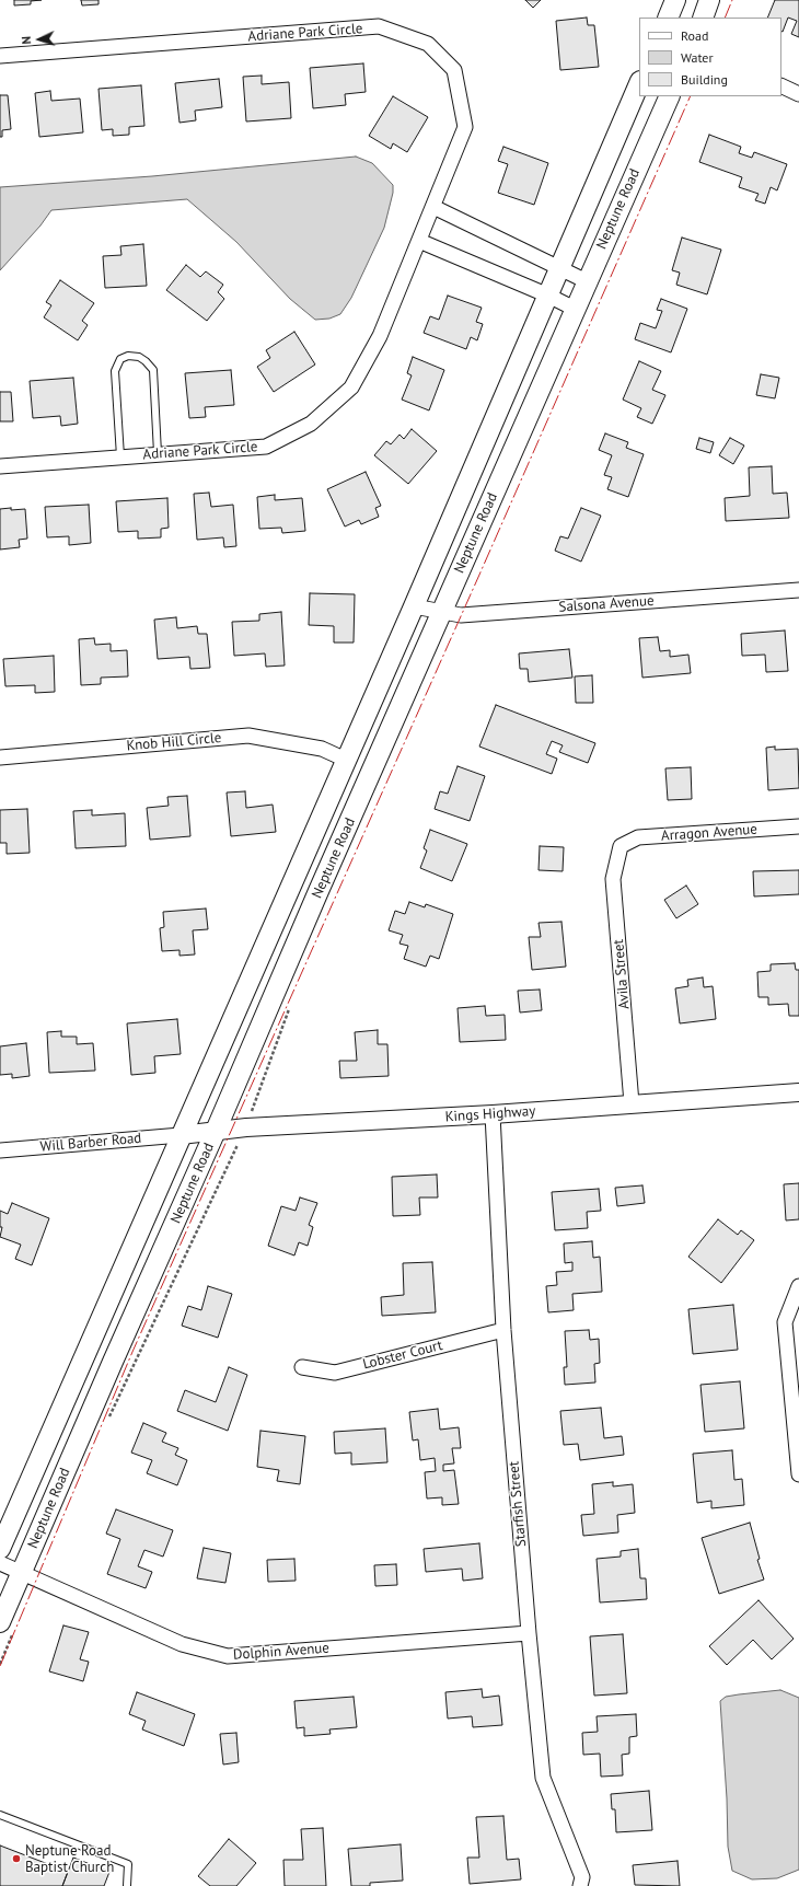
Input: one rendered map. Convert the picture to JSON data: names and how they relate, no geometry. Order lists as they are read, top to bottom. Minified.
{"streets":{"main road":["Neptune Road"],"street":["Adriane Park Circle","Salsona Avenue","Knob Hill Circle","Arragon Avenue","Avila Street","Kings Highway","Will Barber Road","Lobster Court","Starfish Street","Dolphin Avenue"]},"crossings":[["Neptune Road","Salsona Avenue"],["Neptune Road","Knob Hill Circle"],["Neptune Road","Kings Highway"],["Neptune Road","Will Barber Road"],["Neptune Road","Dolphin Avenue"],["Arragon Avenue","Avila Street"],["Avila Street","Kings Highway"],["Kings Highway","Will Barber Road"],["Kings Highway","Starfish Street"],["Lobster Court","Starfish Street"],["Starfish Street","Dolphin Avenue"]],"places":["Neptune Road Baptist Church"],"legend":["Road","Water","Building"],"north":"left"}
